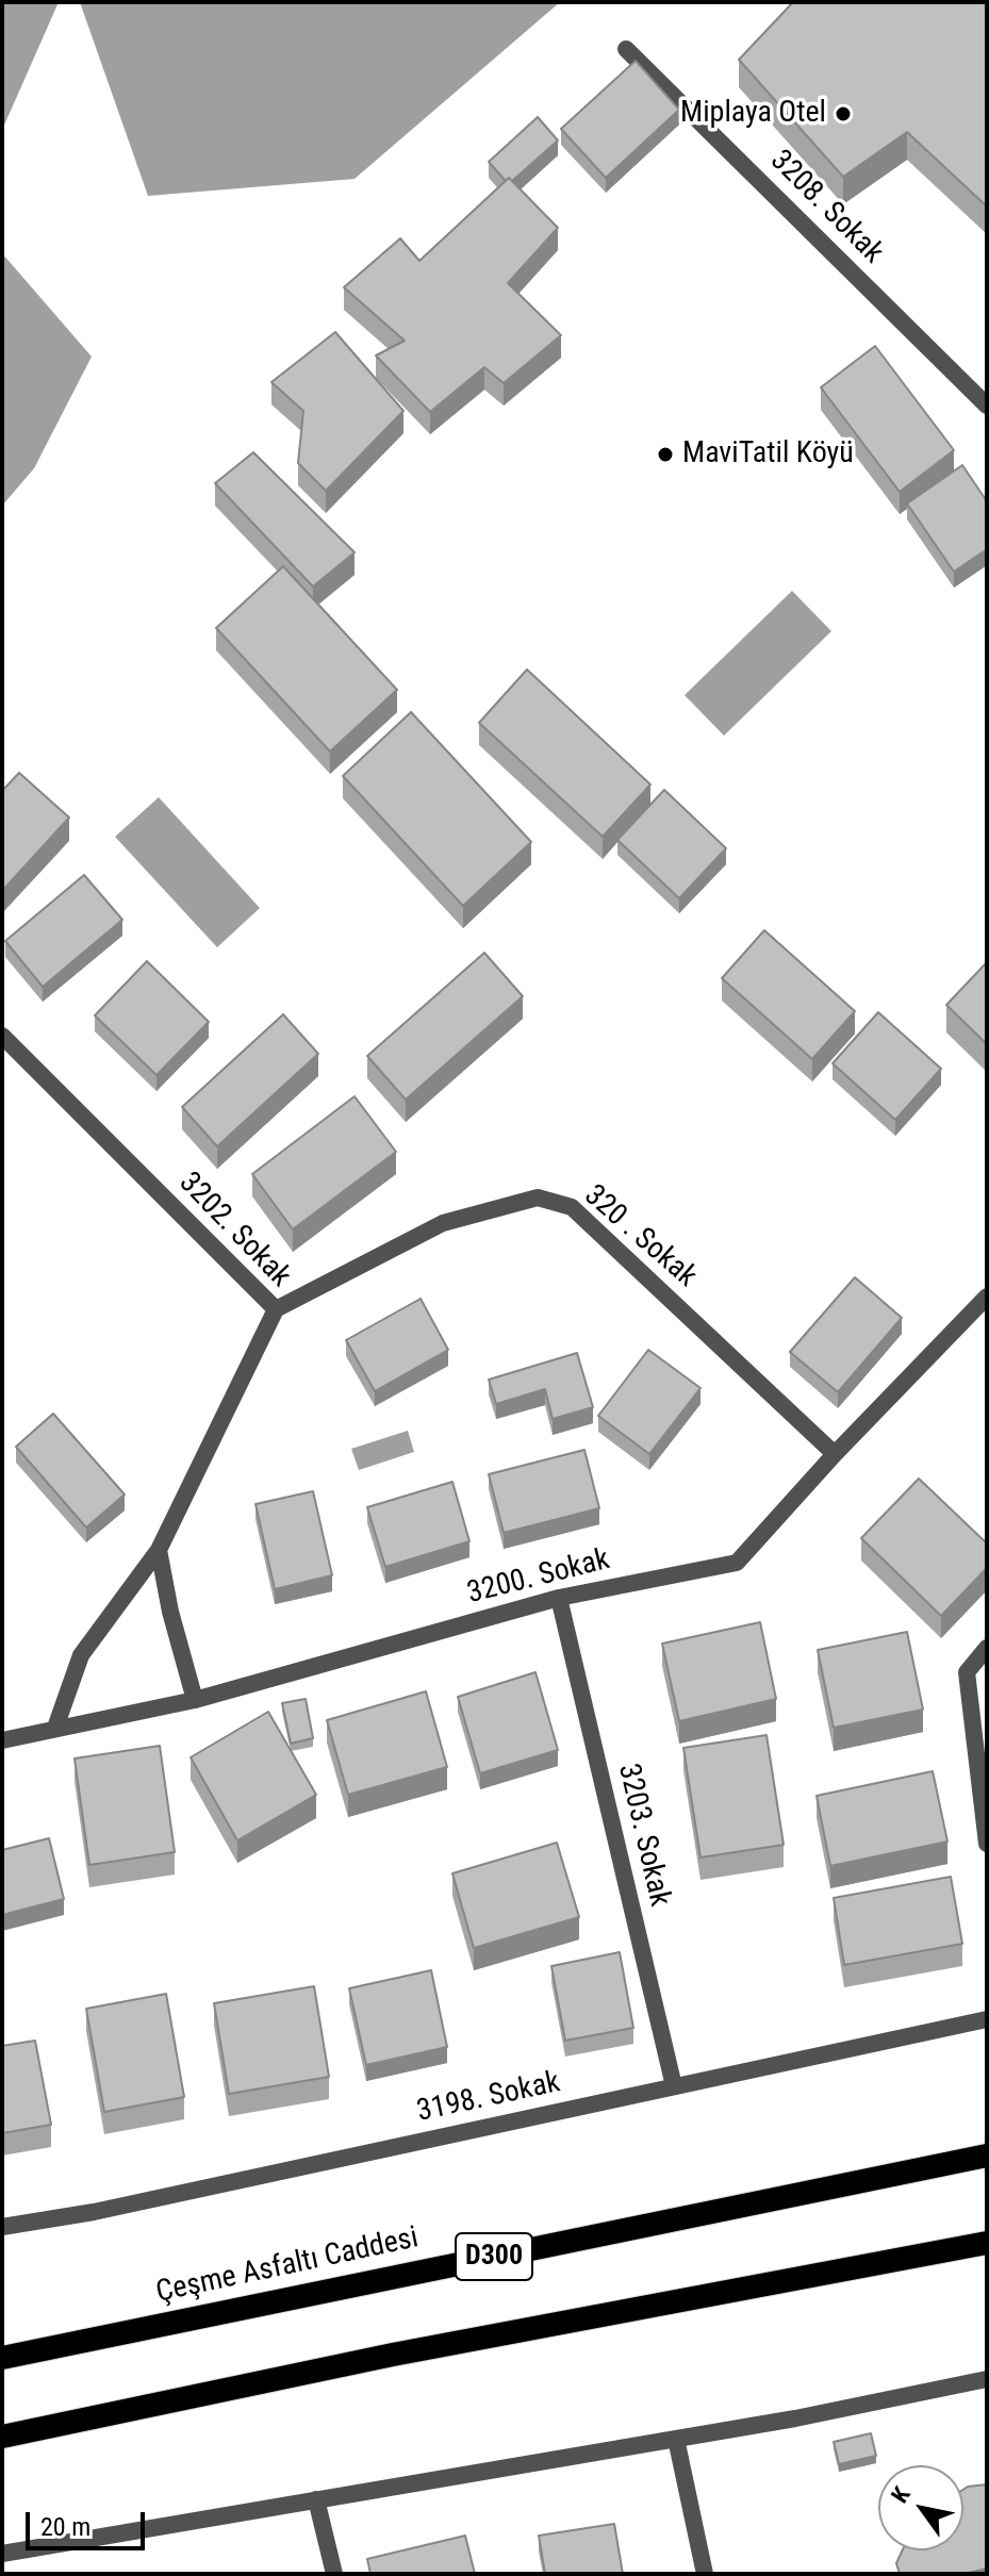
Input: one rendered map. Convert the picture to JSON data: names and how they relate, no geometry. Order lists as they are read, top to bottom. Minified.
{"streets":{"highway":["D300","Çeşme Asfaltı Caddesi"],"street":["3208. Sokak","3202. Sokak","320 . Sokak","3200. Sokak","3203. Sokak","3198. Sokak"]},"crossings":[["3202. Sokak","320 . Sokak"],["3202. Sokak","3200. Sokak"],["320 . Sokak","3200. Sokak"],["3200. Sokak","3203. Sokak"],["3203. Sokak","3198. Sokak"]],"places":["Miplaya Otel","MaviTatil Köyü"],"scale_bar":"20 m","north":"top left"}
